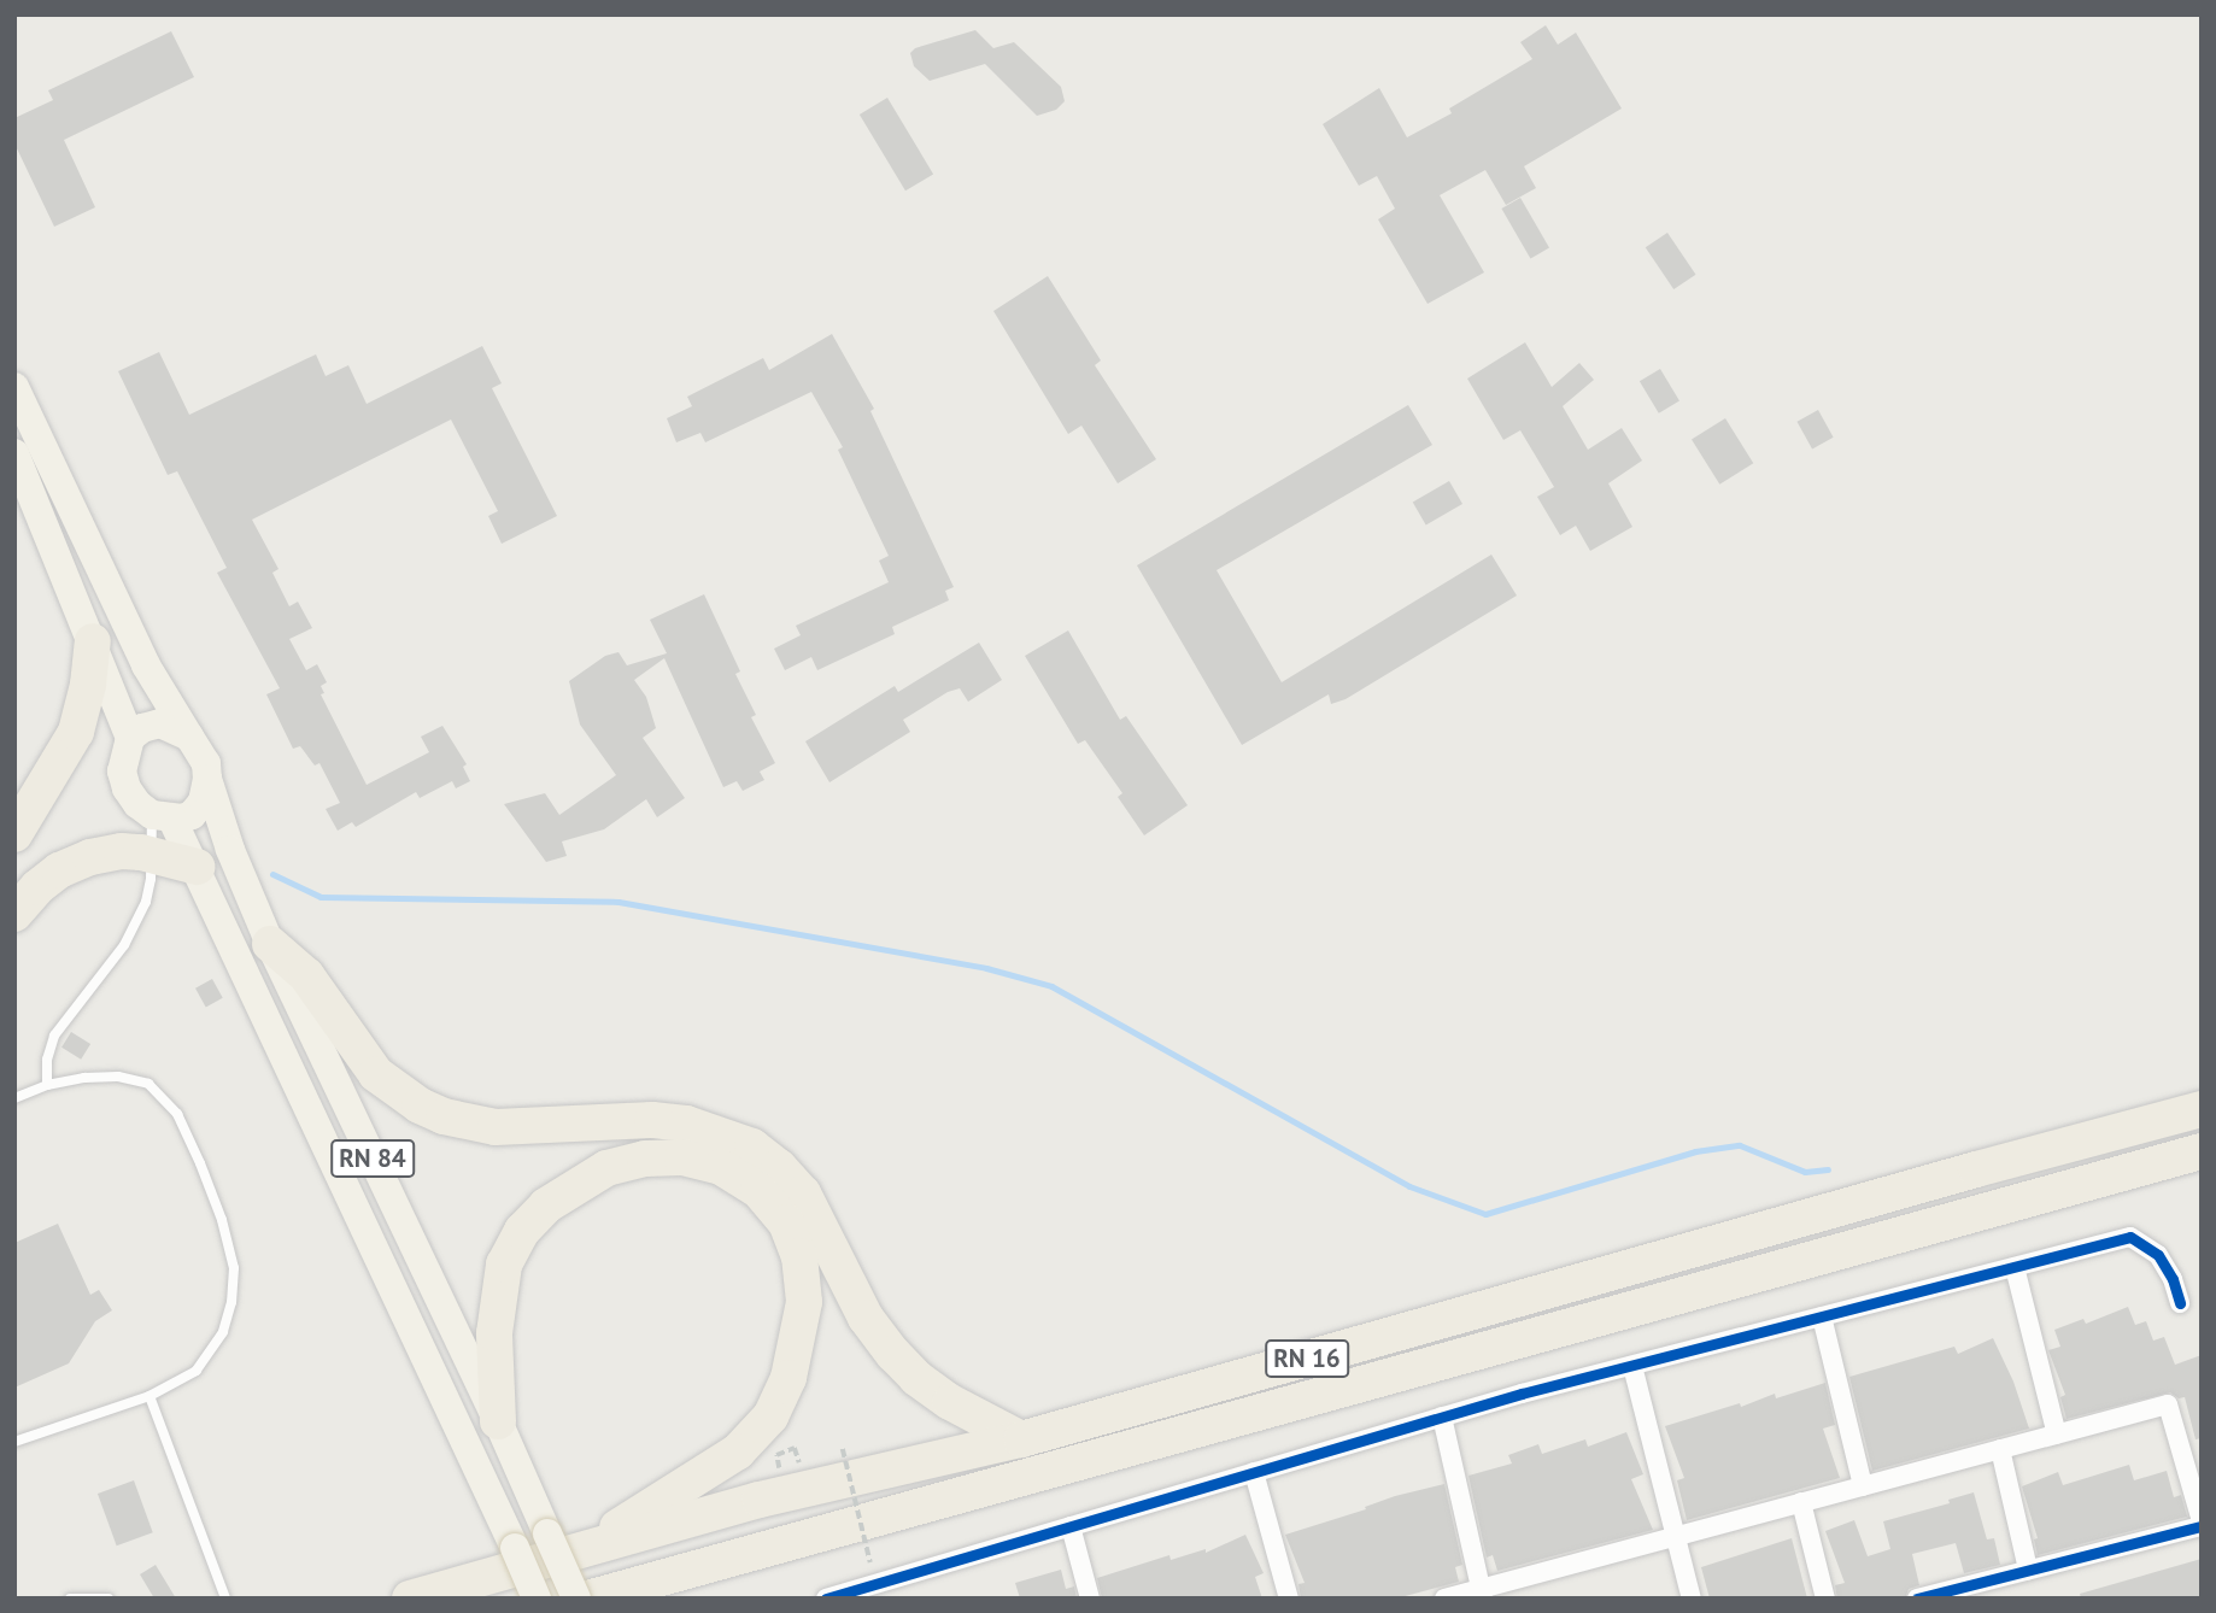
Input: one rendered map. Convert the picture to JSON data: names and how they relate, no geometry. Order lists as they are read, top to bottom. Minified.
{"streets":{"highway":["RN 16"],"main road":["RN 84"]}}
